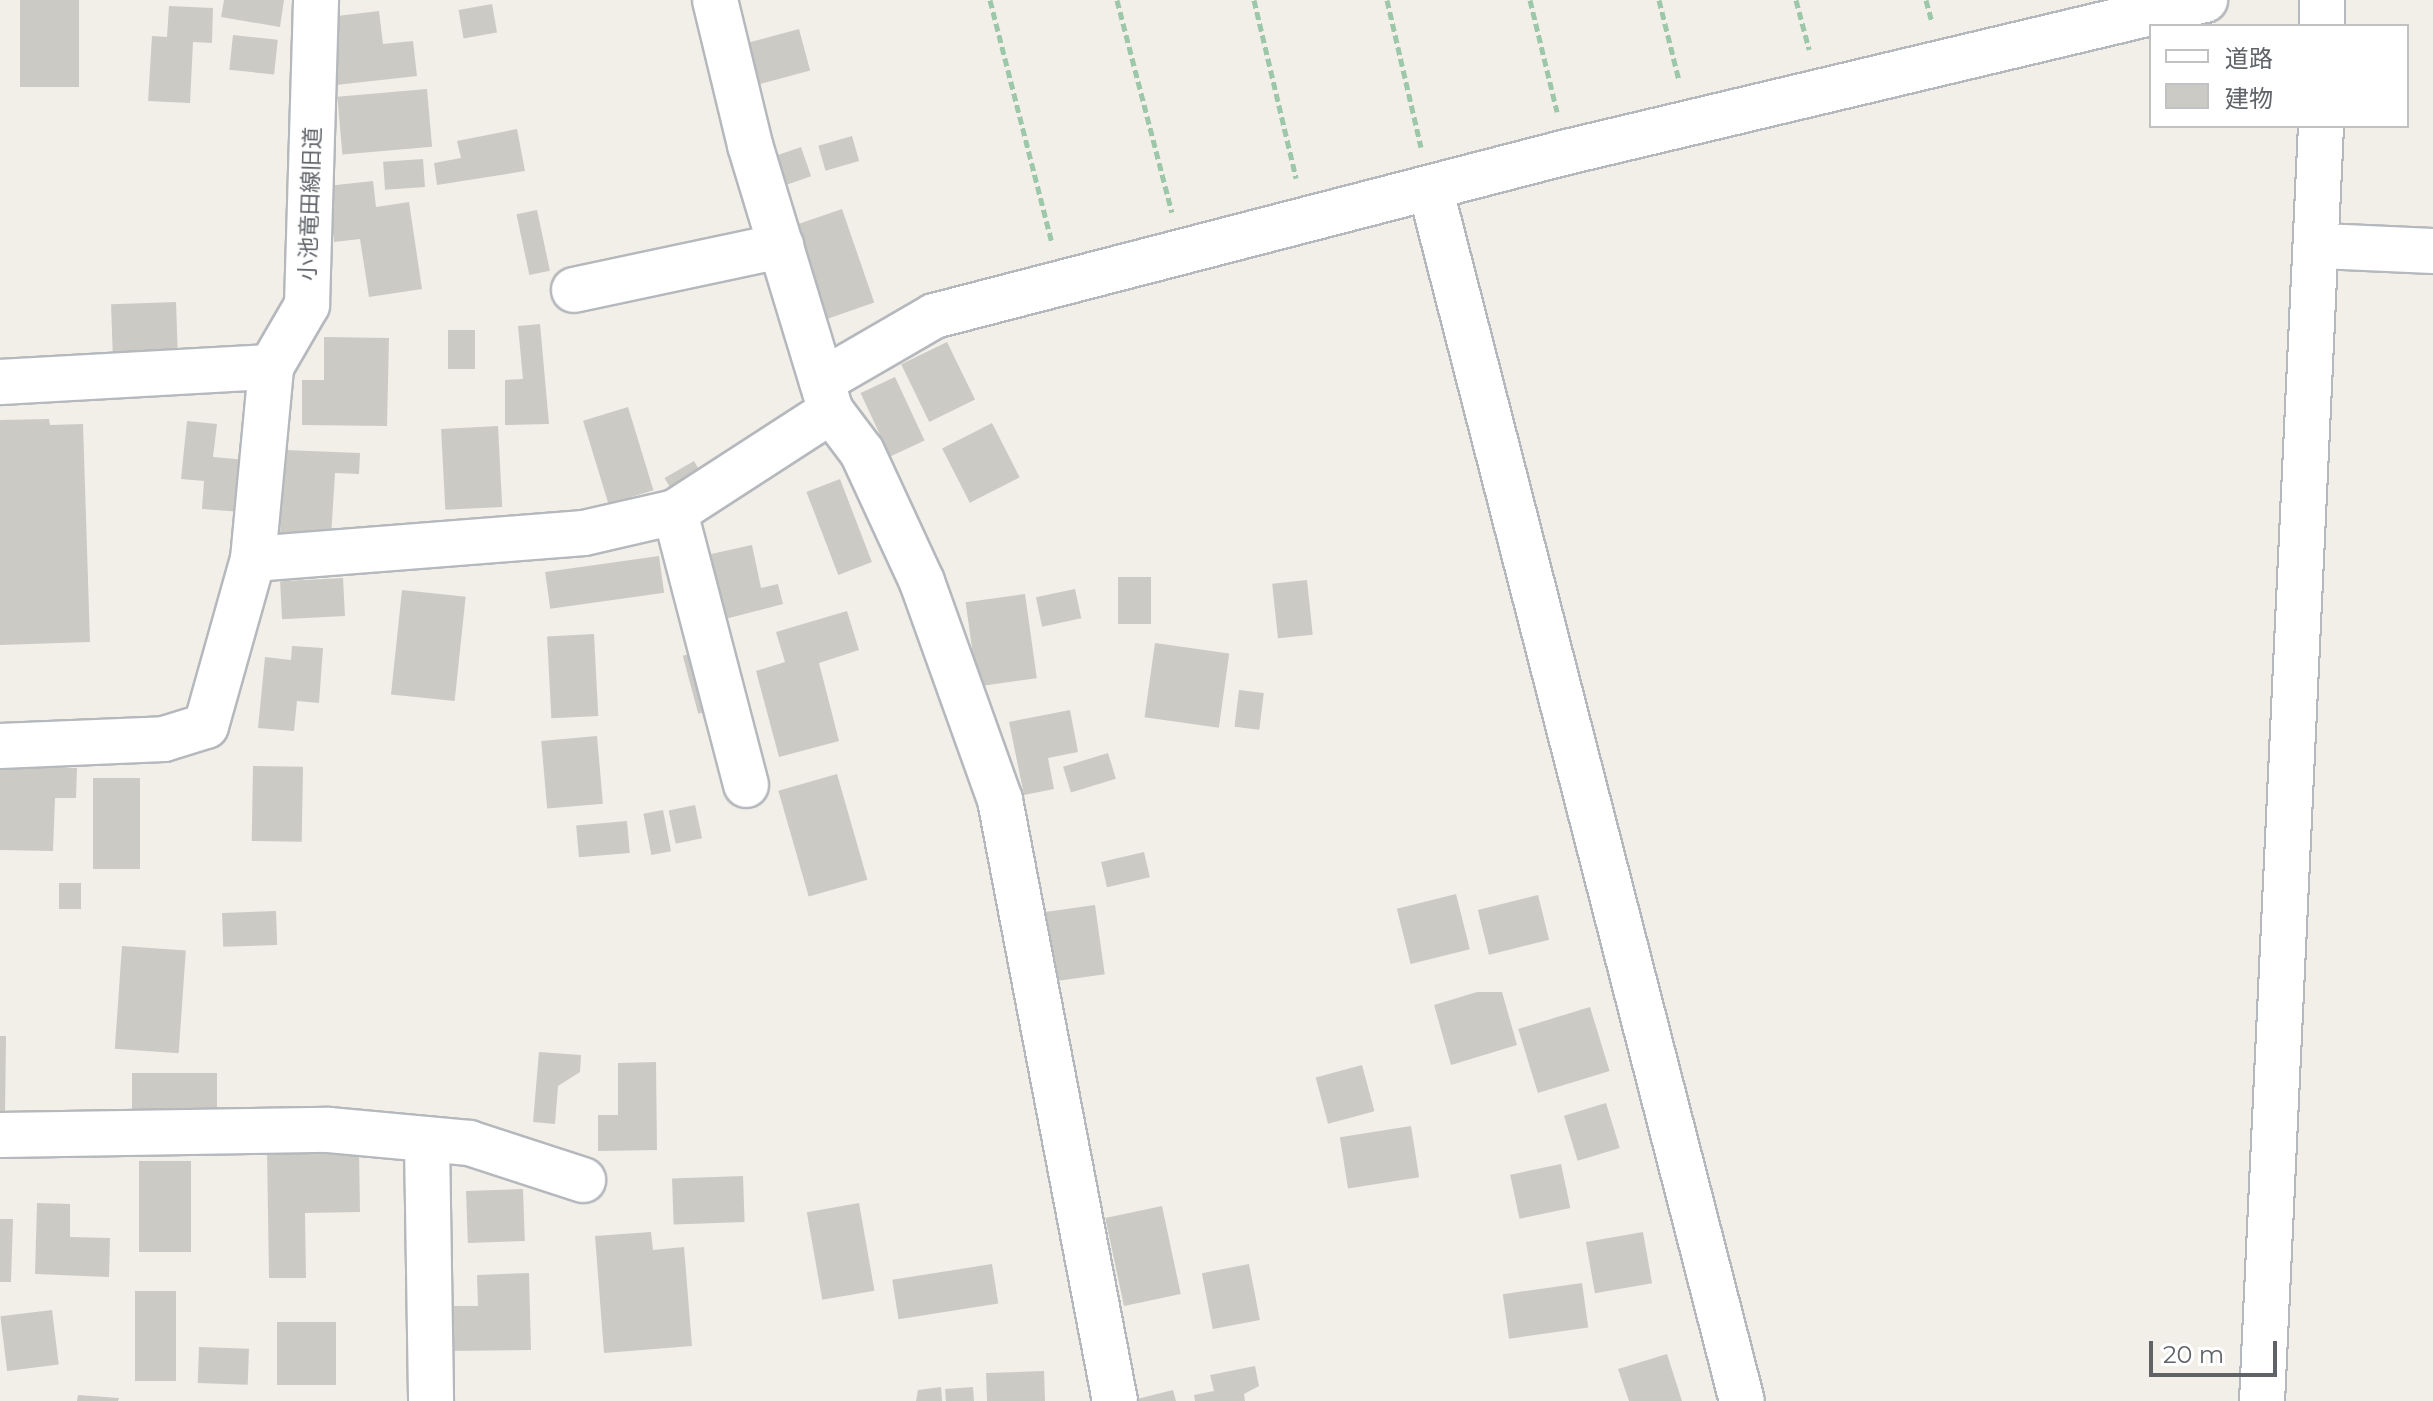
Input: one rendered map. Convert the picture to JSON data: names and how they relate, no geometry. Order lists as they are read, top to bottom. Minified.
{"streets":{"street":["小池竜田線旧道"]},"legend":["道路","建物"],"scale_bar":"20 m"}
